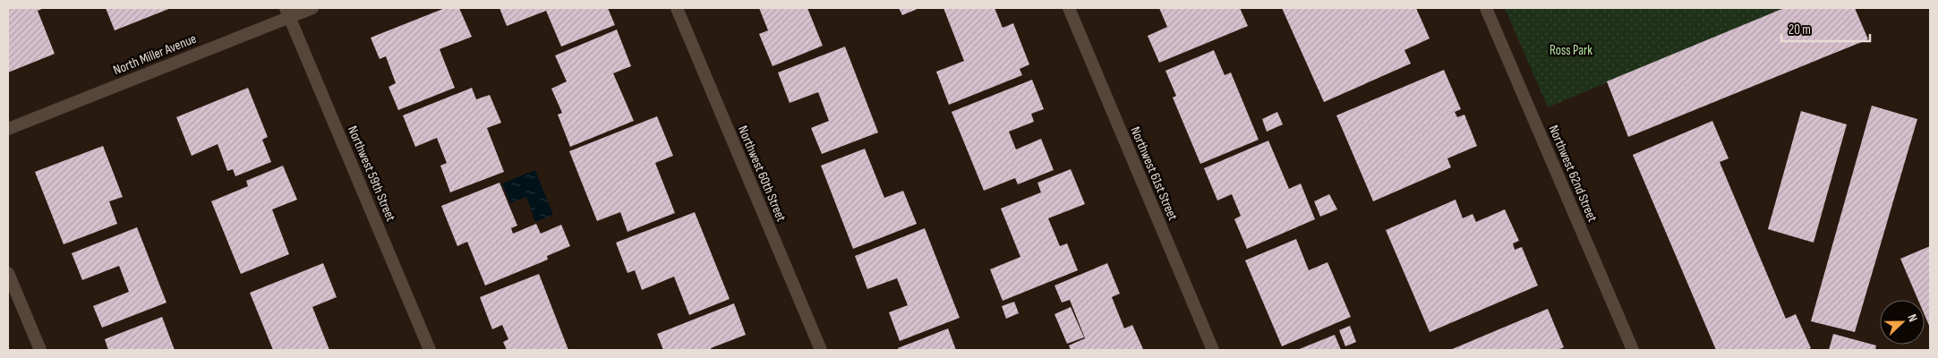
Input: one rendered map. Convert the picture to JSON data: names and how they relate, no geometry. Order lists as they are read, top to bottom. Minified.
{"streets":{"street":["North Miller Avenue","Northwest 59th Street","Northwest 60th Street","Northwest 61st Street","Northwest 62nd Street"]},"crossings":[["North Miller Avenue","Northwest 59th Street"]],"parks":["Ross Park"],"scale_bar":"20 m","north":"right"}
